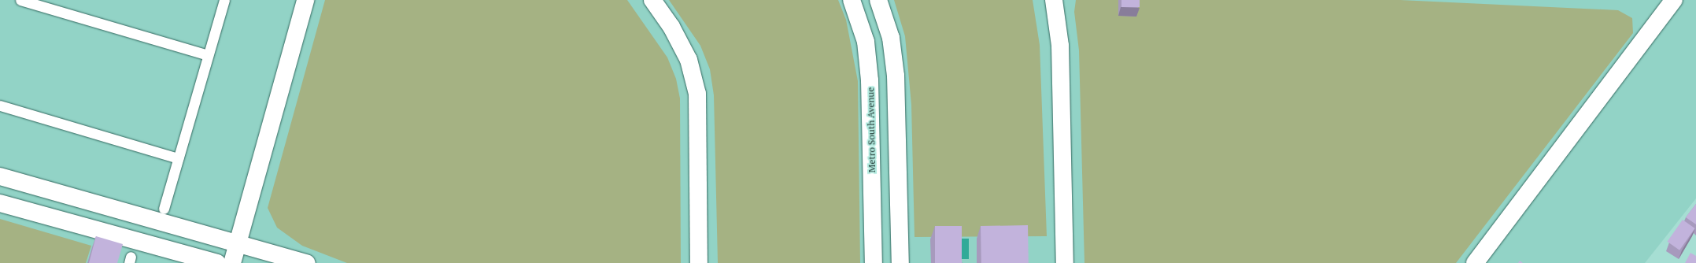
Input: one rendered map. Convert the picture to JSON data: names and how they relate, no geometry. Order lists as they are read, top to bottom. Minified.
{"streets":{"street":["Metro South Avenue"]}}
